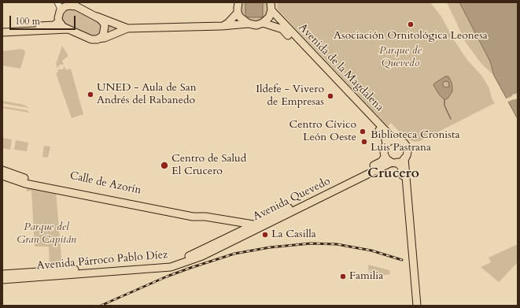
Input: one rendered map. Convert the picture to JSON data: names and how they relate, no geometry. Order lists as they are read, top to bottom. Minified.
{"streets":{"main road":["Avenida de la Magdalena","Calle de Azorín","Avenida Quevedo","Avenida Párroco Pablo Díez"]},"crossings":[["Avenida de la Magdalena","Avenida Quevedo"],["Calle de Azorín","Avenida Quevedo"],["Avenida Quevedo","Avenida Párroco Pablo Díez"]],"districts":["Crucero"],"parks":["Parque de Quevedo","Parque del Gran Capitán"],"places":["Asociación Ornitológica Leonesa","UNED - Aula de San Andrés del Rabanedo","Ildefe - Vivero de Empresas","Centro Cívico León Oeste","Biblioteca Cronista Luis Pastrana","Centro de Salud El Crucero","La Casilla","Familia"],"scale_bar":"100 m"}
